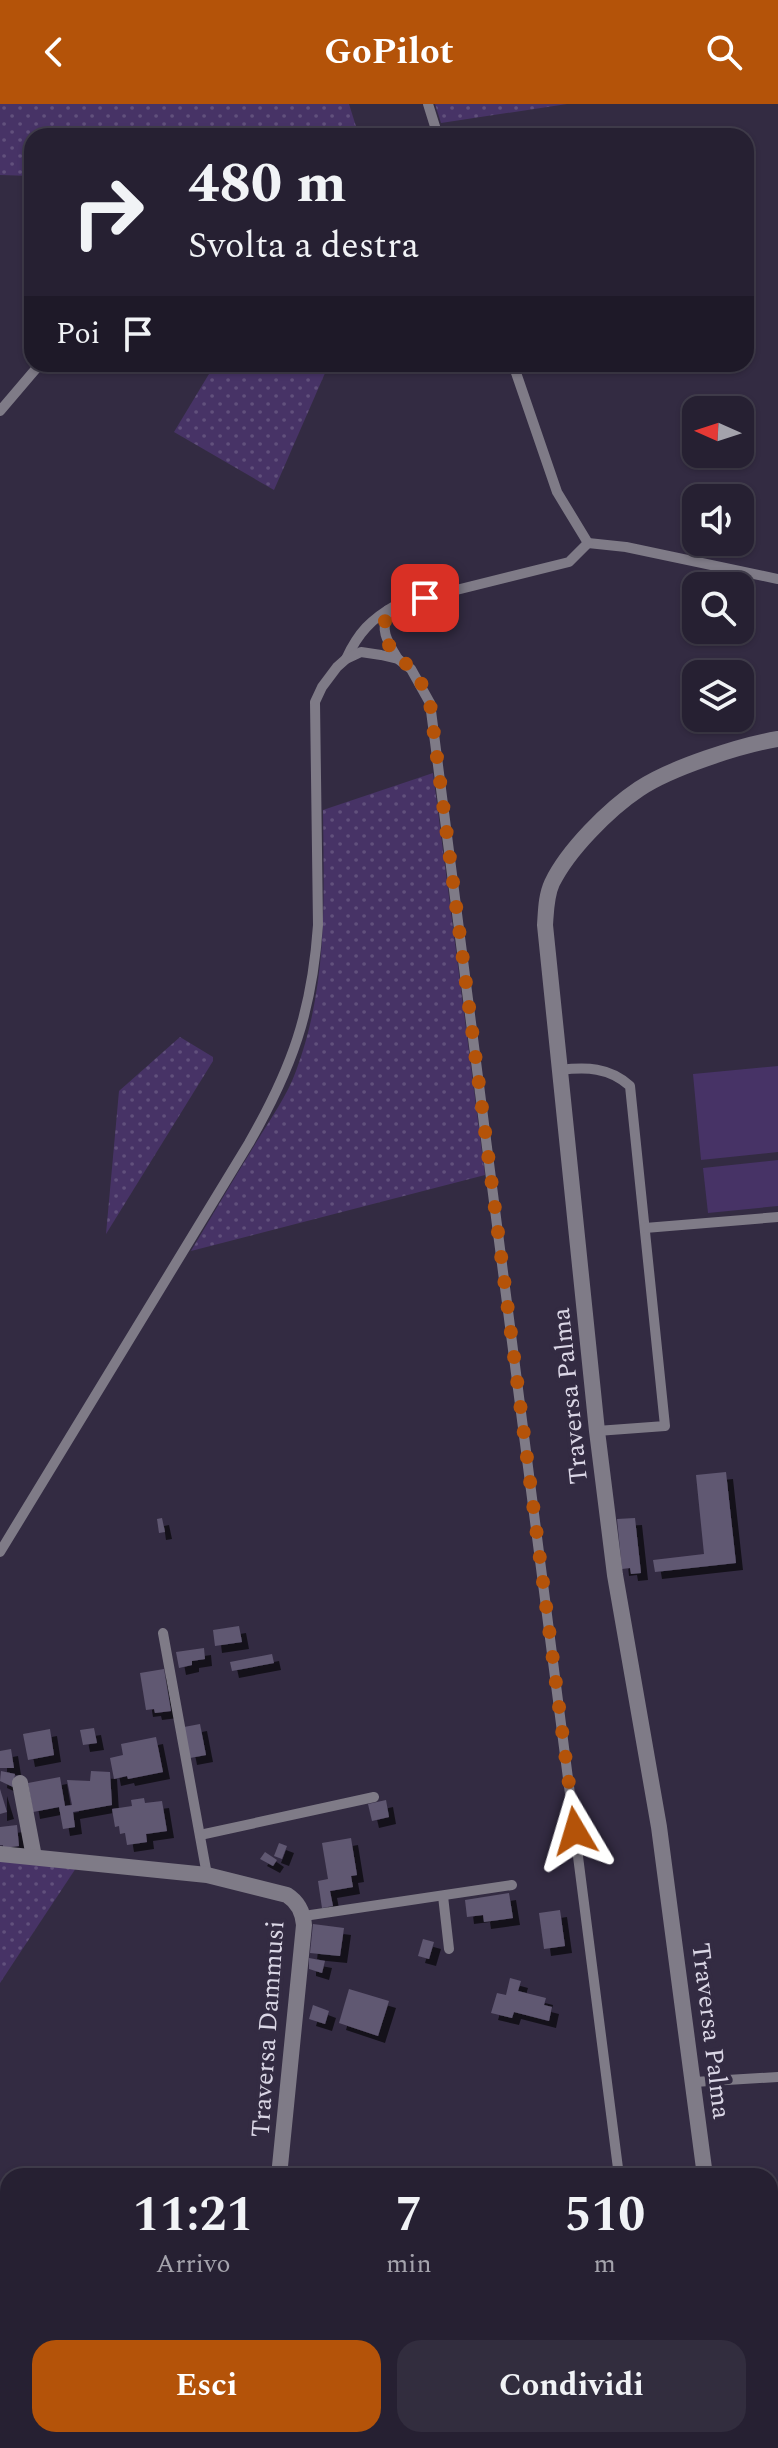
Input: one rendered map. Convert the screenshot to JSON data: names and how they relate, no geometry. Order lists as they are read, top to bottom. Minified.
{"streets":{"street":["Traversa Palma","Traversa Dammusi"]},"north":"left","page":{"header":"GoPilot","turn":["480 m","Svolta a destra"],"then":"Poi","eta":["11:21","Arrivo","7","min","510","m"],"buttons":["Esci","Condividi"]}}
